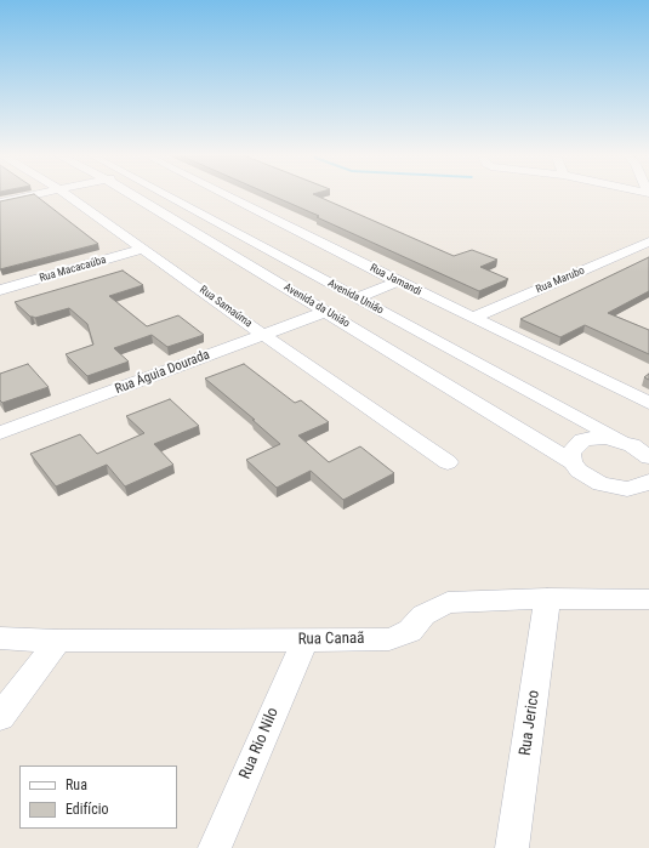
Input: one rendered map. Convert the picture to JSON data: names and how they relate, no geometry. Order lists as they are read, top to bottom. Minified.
{"streets":{"street":["Rua Macacaúba","Rua Jamandi","Rua Marubo","Avenida União","Avenida da União","Rua Samaúma","Rua Águia Dourada","Rua Canaã","Rua Jerico","Rua Rio Nilo"]},"crossings":[["Rua Macacaúba","Rua Samaúma"],["Rua Jamandi","Rua Marubo"],["Avenida da União","Rua Águia Dourada"],["Rua Samaúma","Rua Águia Dourada"],["Rua Canaã","Rua Jerico"],["Rua Canaã","Rua Rio Nilo"]],"legend":["Rua","Edifício"]}
